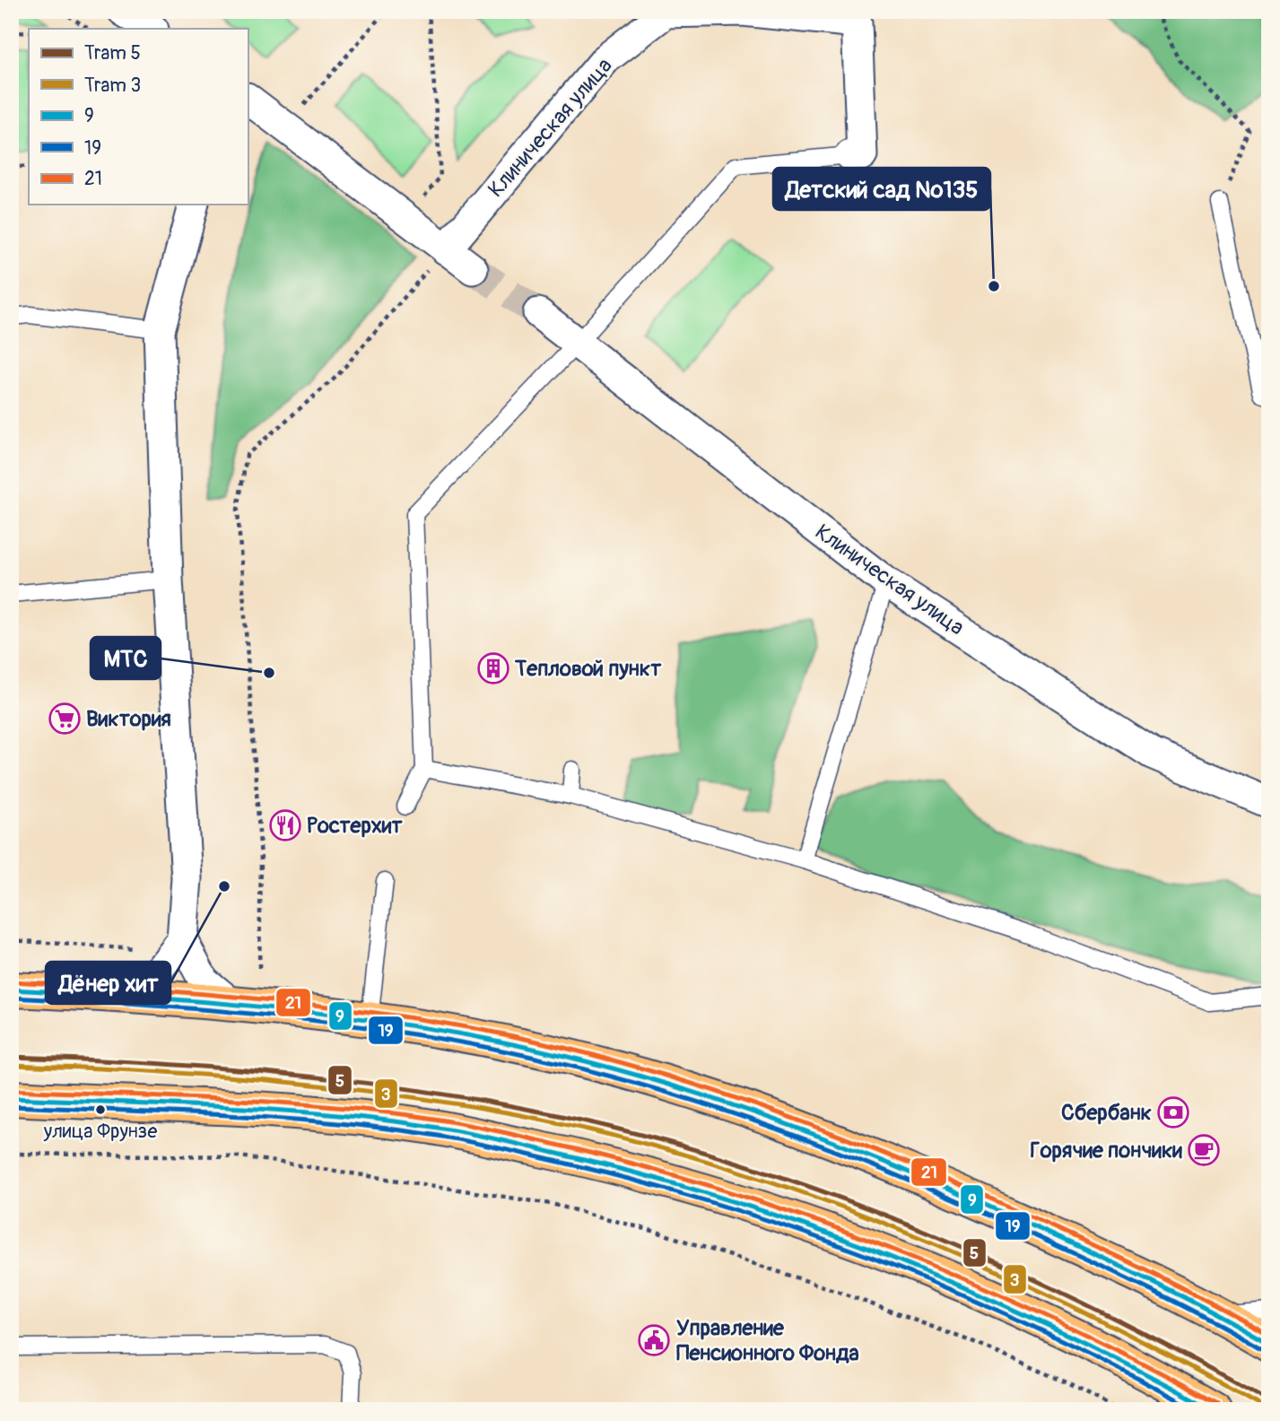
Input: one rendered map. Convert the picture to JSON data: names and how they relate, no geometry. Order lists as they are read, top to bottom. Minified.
{"streets":{"street":["Клиническая улица"]},"places":{"other":["Детский сад №135","МТС","Дёнер хит","улица Фрунзе"],"building":["Тепловой пункт"],"supermarket":["Виктория"],"restaurant":["Ростерхит"],"bank":["Сбербанк"],"cafe":["Горячие пончики"],"public building":["Управление Пенсионного Фонда"]},"lines":["transit line 21","transit line 9","transit line 19","tram line 5","tram line 3"],"legend":["Tram 5","Tram 3","9","19","21"]}
